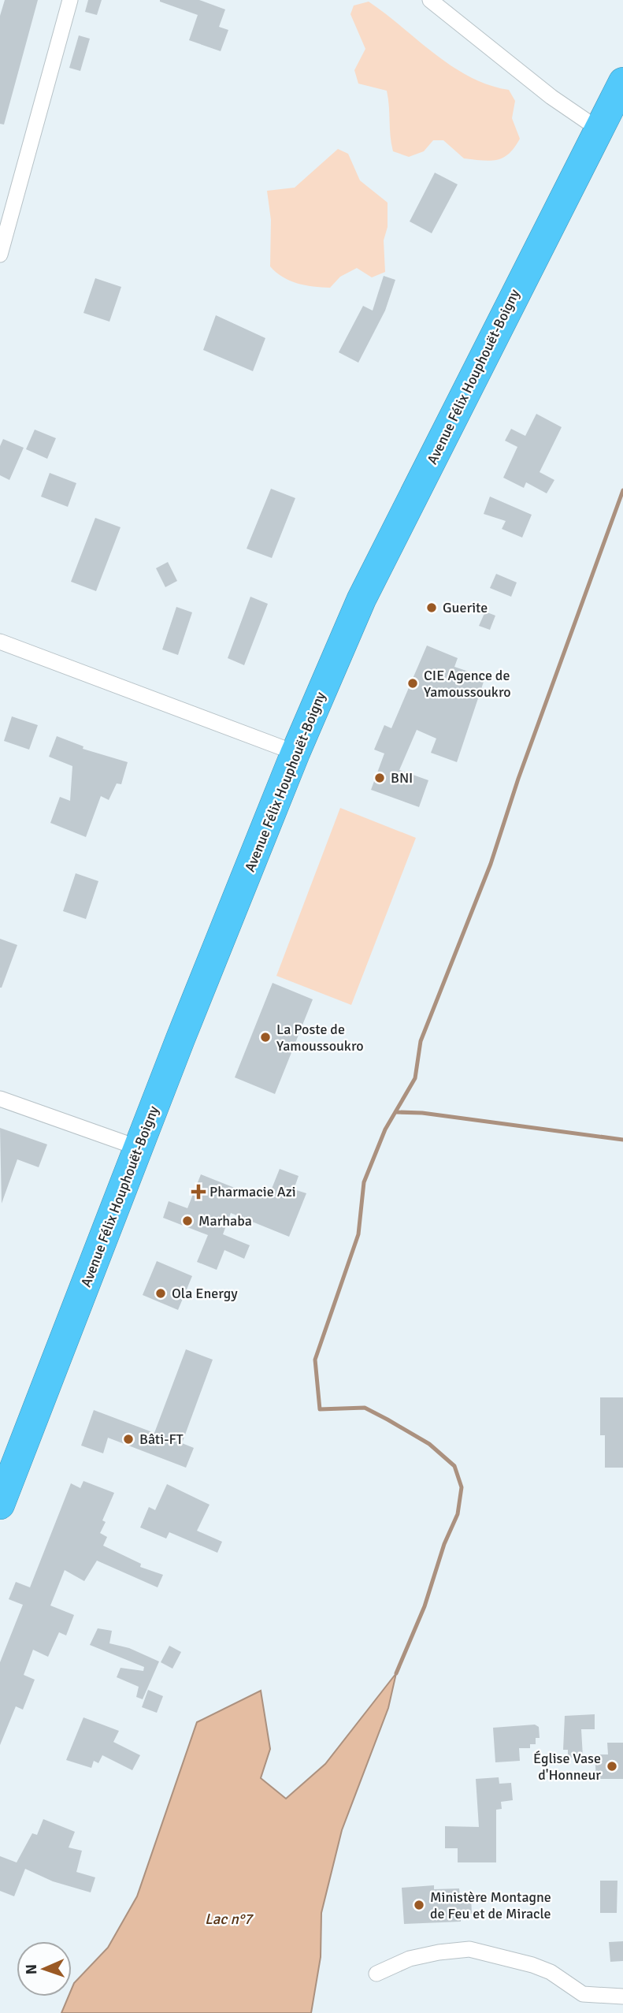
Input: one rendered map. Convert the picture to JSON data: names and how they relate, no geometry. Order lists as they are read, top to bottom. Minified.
{"streets":{"highway":["Avenue Félix Houphouët-Boigny"]},"water":["Lac n°7"],"places":{"other":["Guerite","CIE Agence de Yamoussoukro","BNI","La Poste de Yamoussoukro","Marhaba","Ola Energy","Bâti-FT","Église Vase d'Honneur","Ministère Montagne de Feu et de Miracle"],"health":["Pharmacie Azi"]},"north":"left"}
